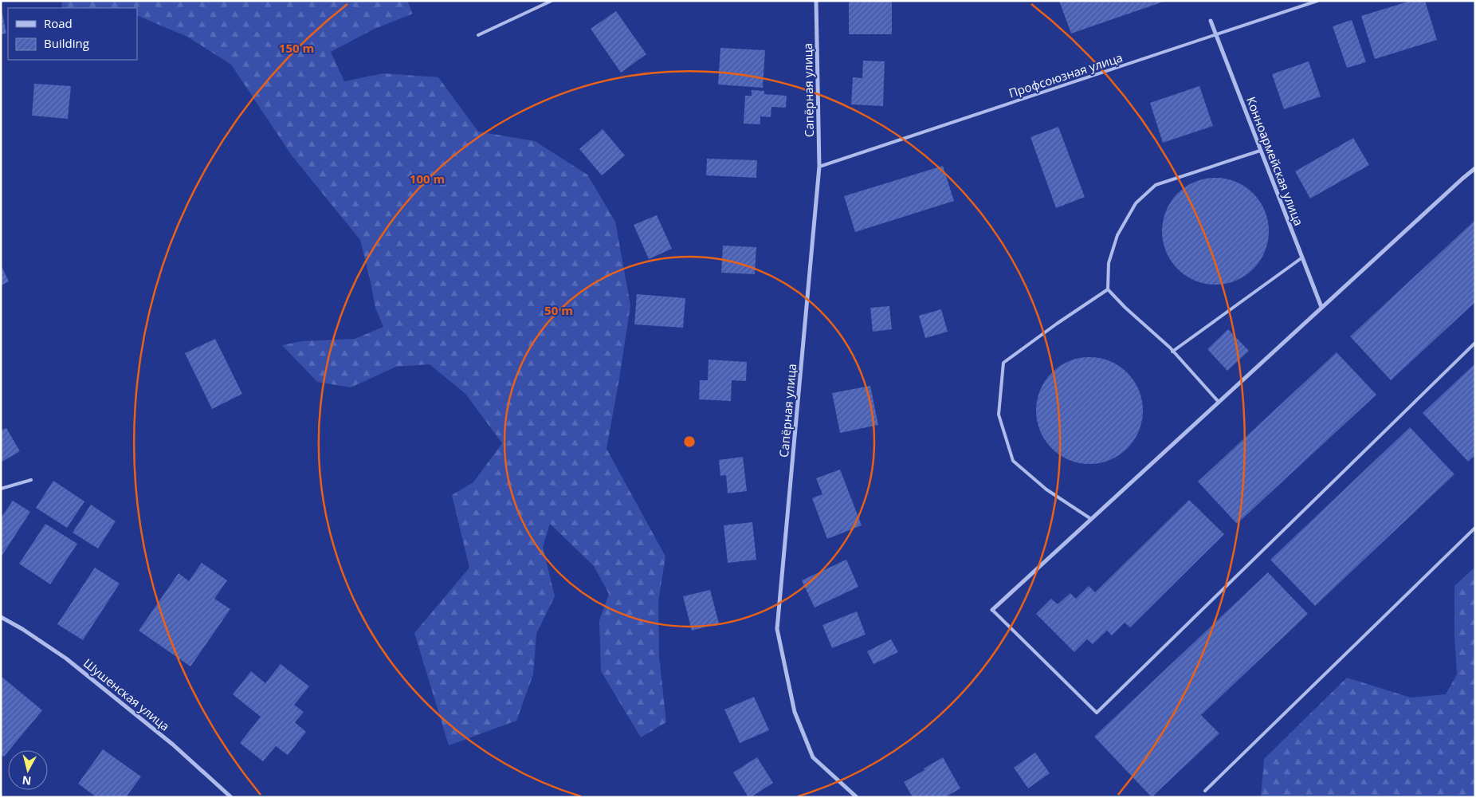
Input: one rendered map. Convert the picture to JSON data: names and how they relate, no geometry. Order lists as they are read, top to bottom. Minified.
{"streets":{"street":["Сапёрная улица","Конноармейская улица","Шушенская улица"],"lane":["Профсоюзная улица"]},"crossings":[["Профсоюзная улица","Сапёрная улица"],["Профсоюзная улица","Конноармейская улица"]],"legend":["Road","Building"],"north":"bottom","rings":["150 m","100 m","50 m"]}
